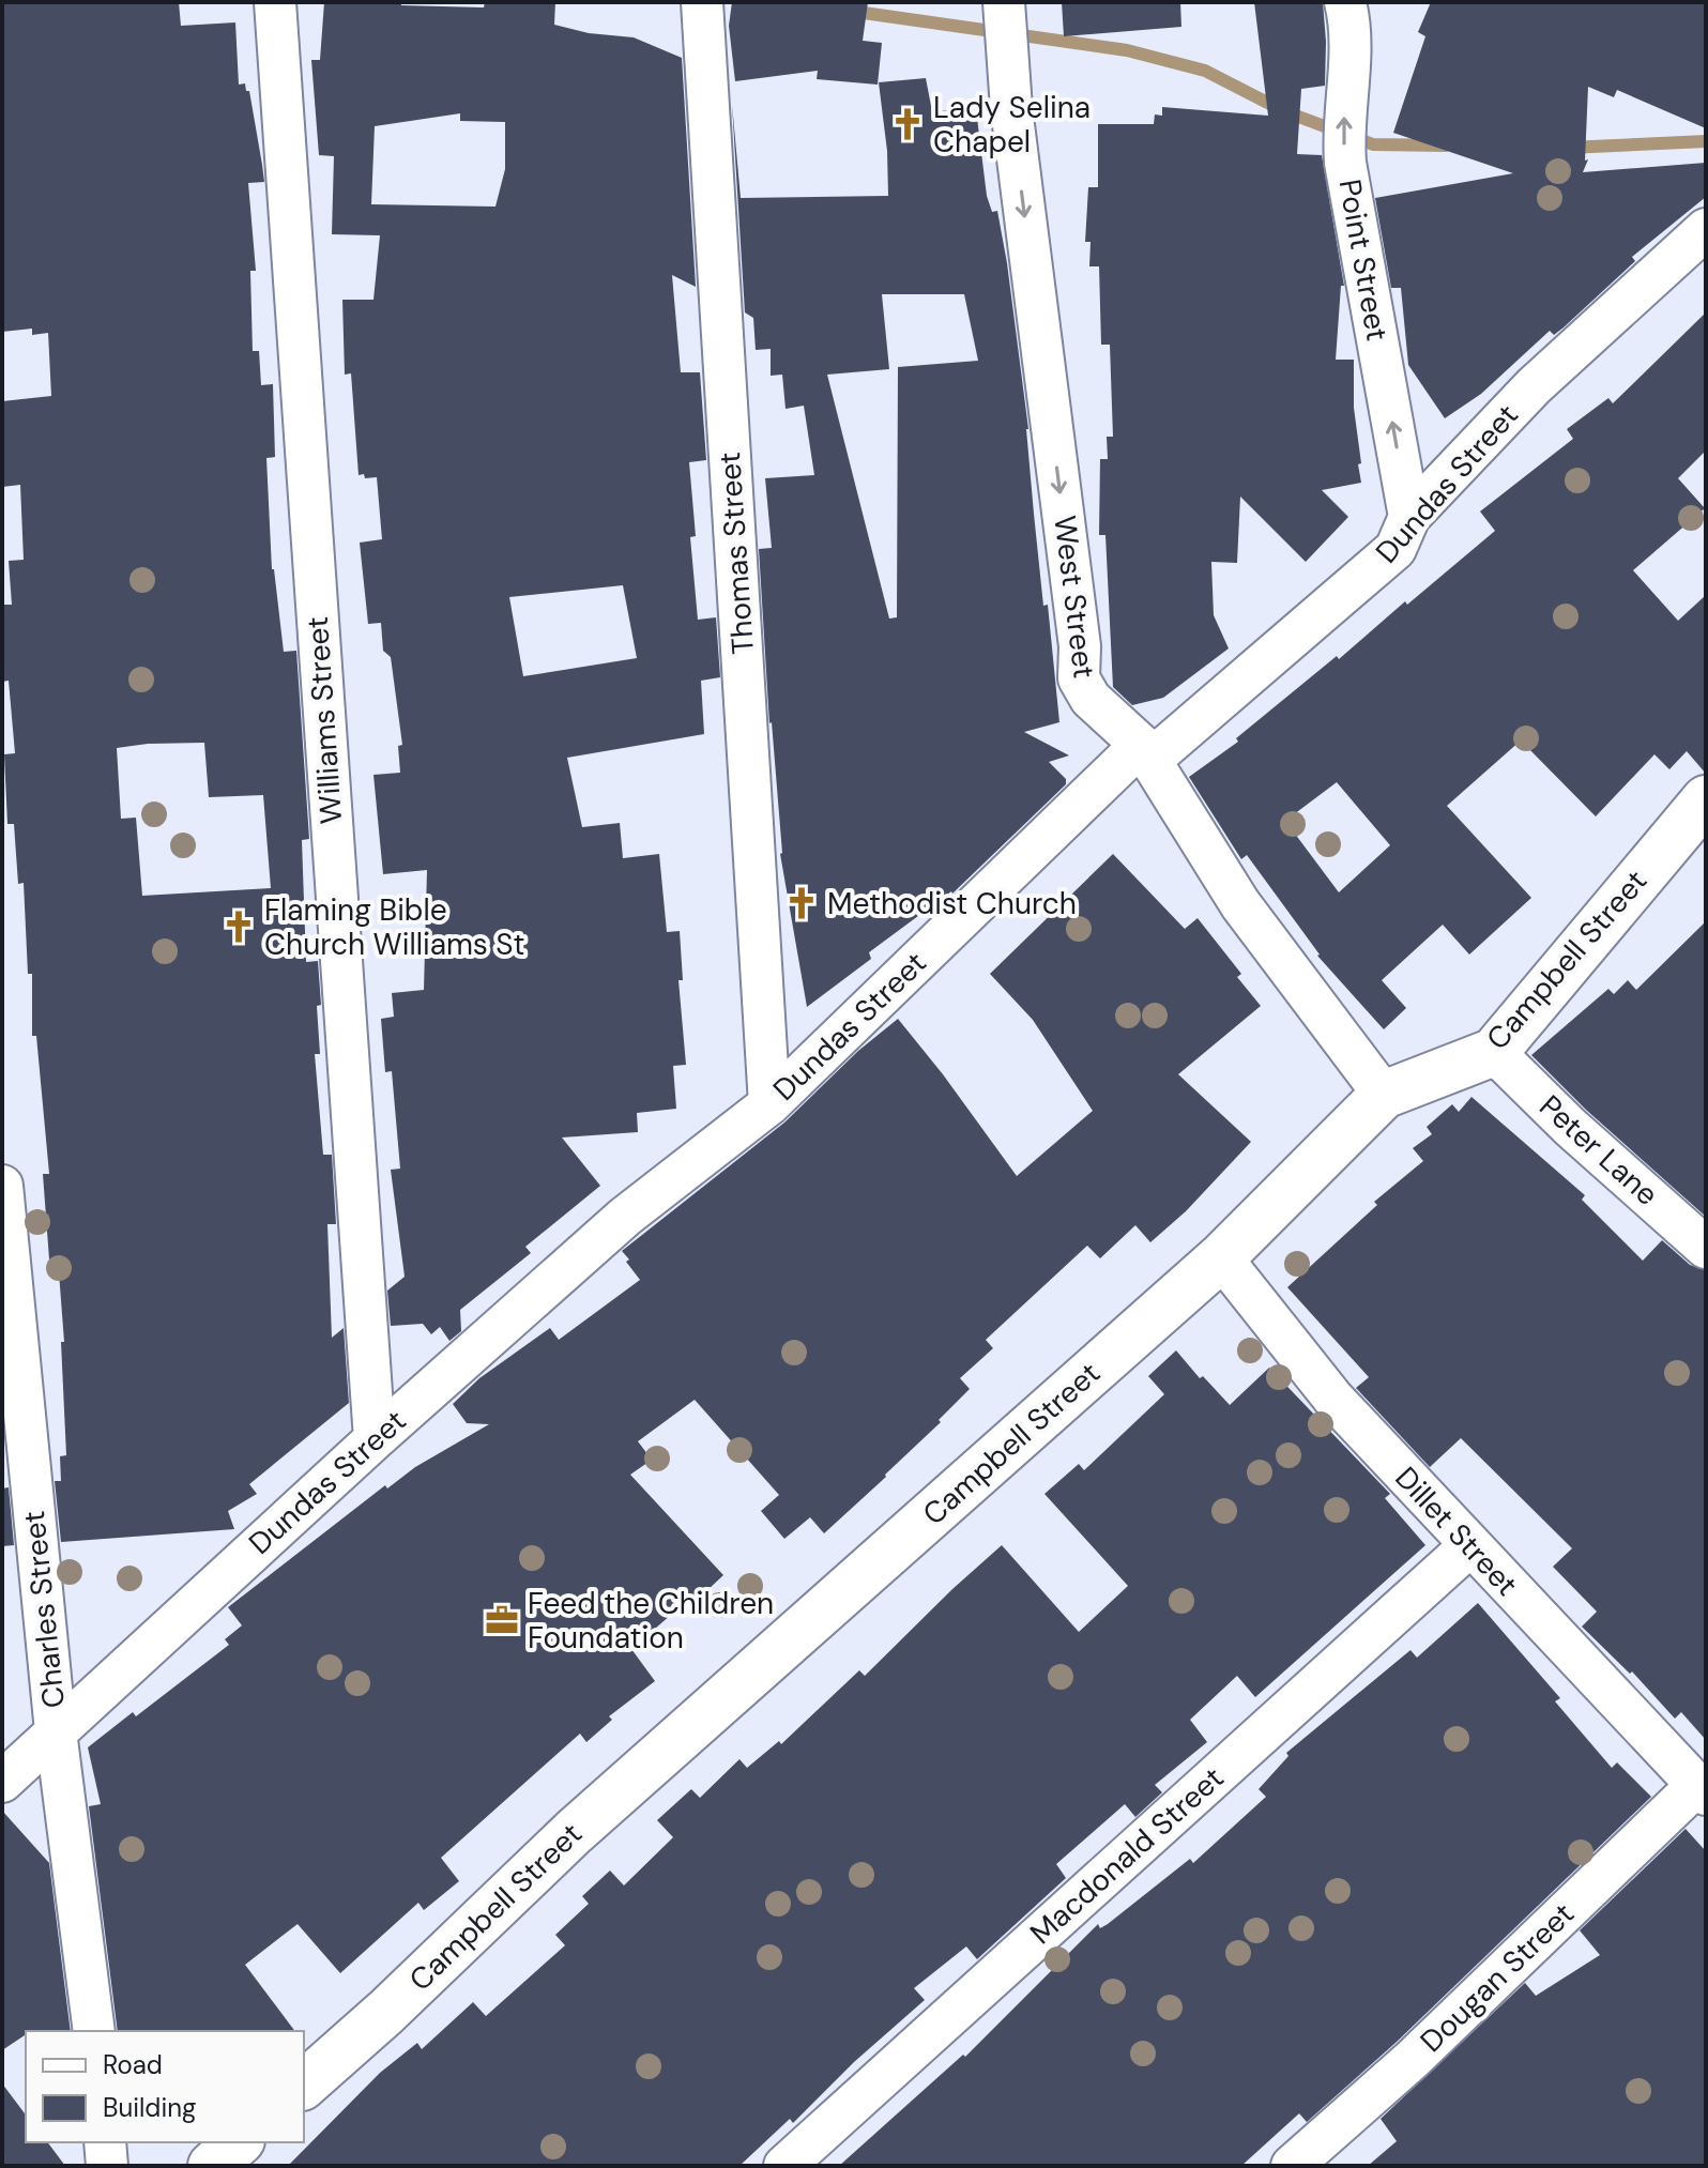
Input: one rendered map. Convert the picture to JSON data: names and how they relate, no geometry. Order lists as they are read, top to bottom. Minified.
{"streets":{"main road":["Campbell Street"],"street":["Point Street","Dundas Street","Thomas Street","West Street","Williams Street","Peter Lane","Dillet Street","Charles Street","Macdonald Street","Dougan Street"]},"crossings":[["Point Street","Dundas Street"],["Dundas Street","Thomas Street"],["Dundas Street","West Street"],["Dundas Street","Williams Street"],["Dundas Street","Charles Street"],["West Street","Campbell Street"],["Campbell Street","Peter Lane"],["Campbell Street","Dillet Street"],["Dillet Street","Macdonald Street"],["Dillet Street","Dougan Street"]],"one_way":["Point Street","West Street"],"places":{"church":["Lady Selina Chapel","Methodist Church","Flaming Bible Church Williams St"],"office":["Feed the Children Foundation"]},"legend":["Road","Building"]}
